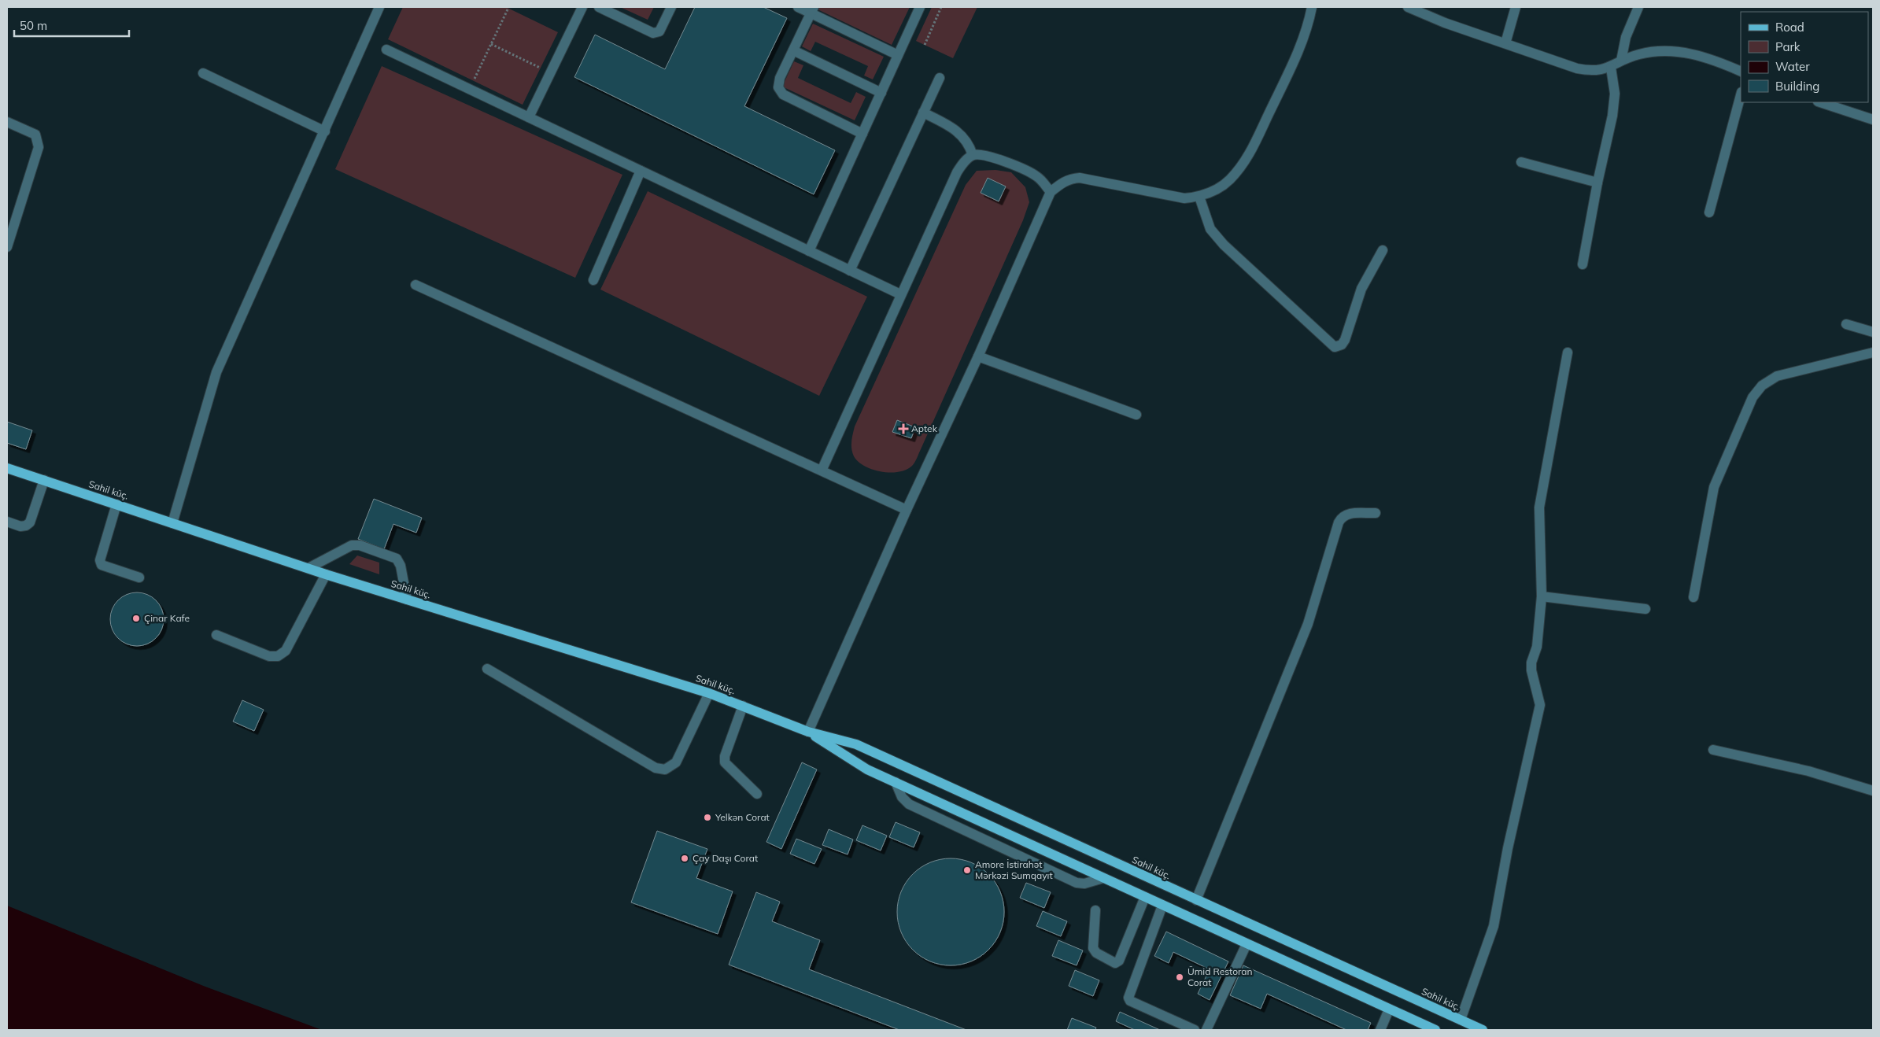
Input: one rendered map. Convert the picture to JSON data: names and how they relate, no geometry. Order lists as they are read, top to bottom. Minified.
{"streets":{"main road":["Sahil küç."]},"places":{"health":["Aptek"],"other":["Çinar Kafe","Yelkən Corat","Çay Daşı Corat","Amore İstirahət Mərkəzi Sumqayıt","Ümid Restoran Corat"]},"legend":["Road","Park","Water","Building"],"scale_bar":"50 m"}
